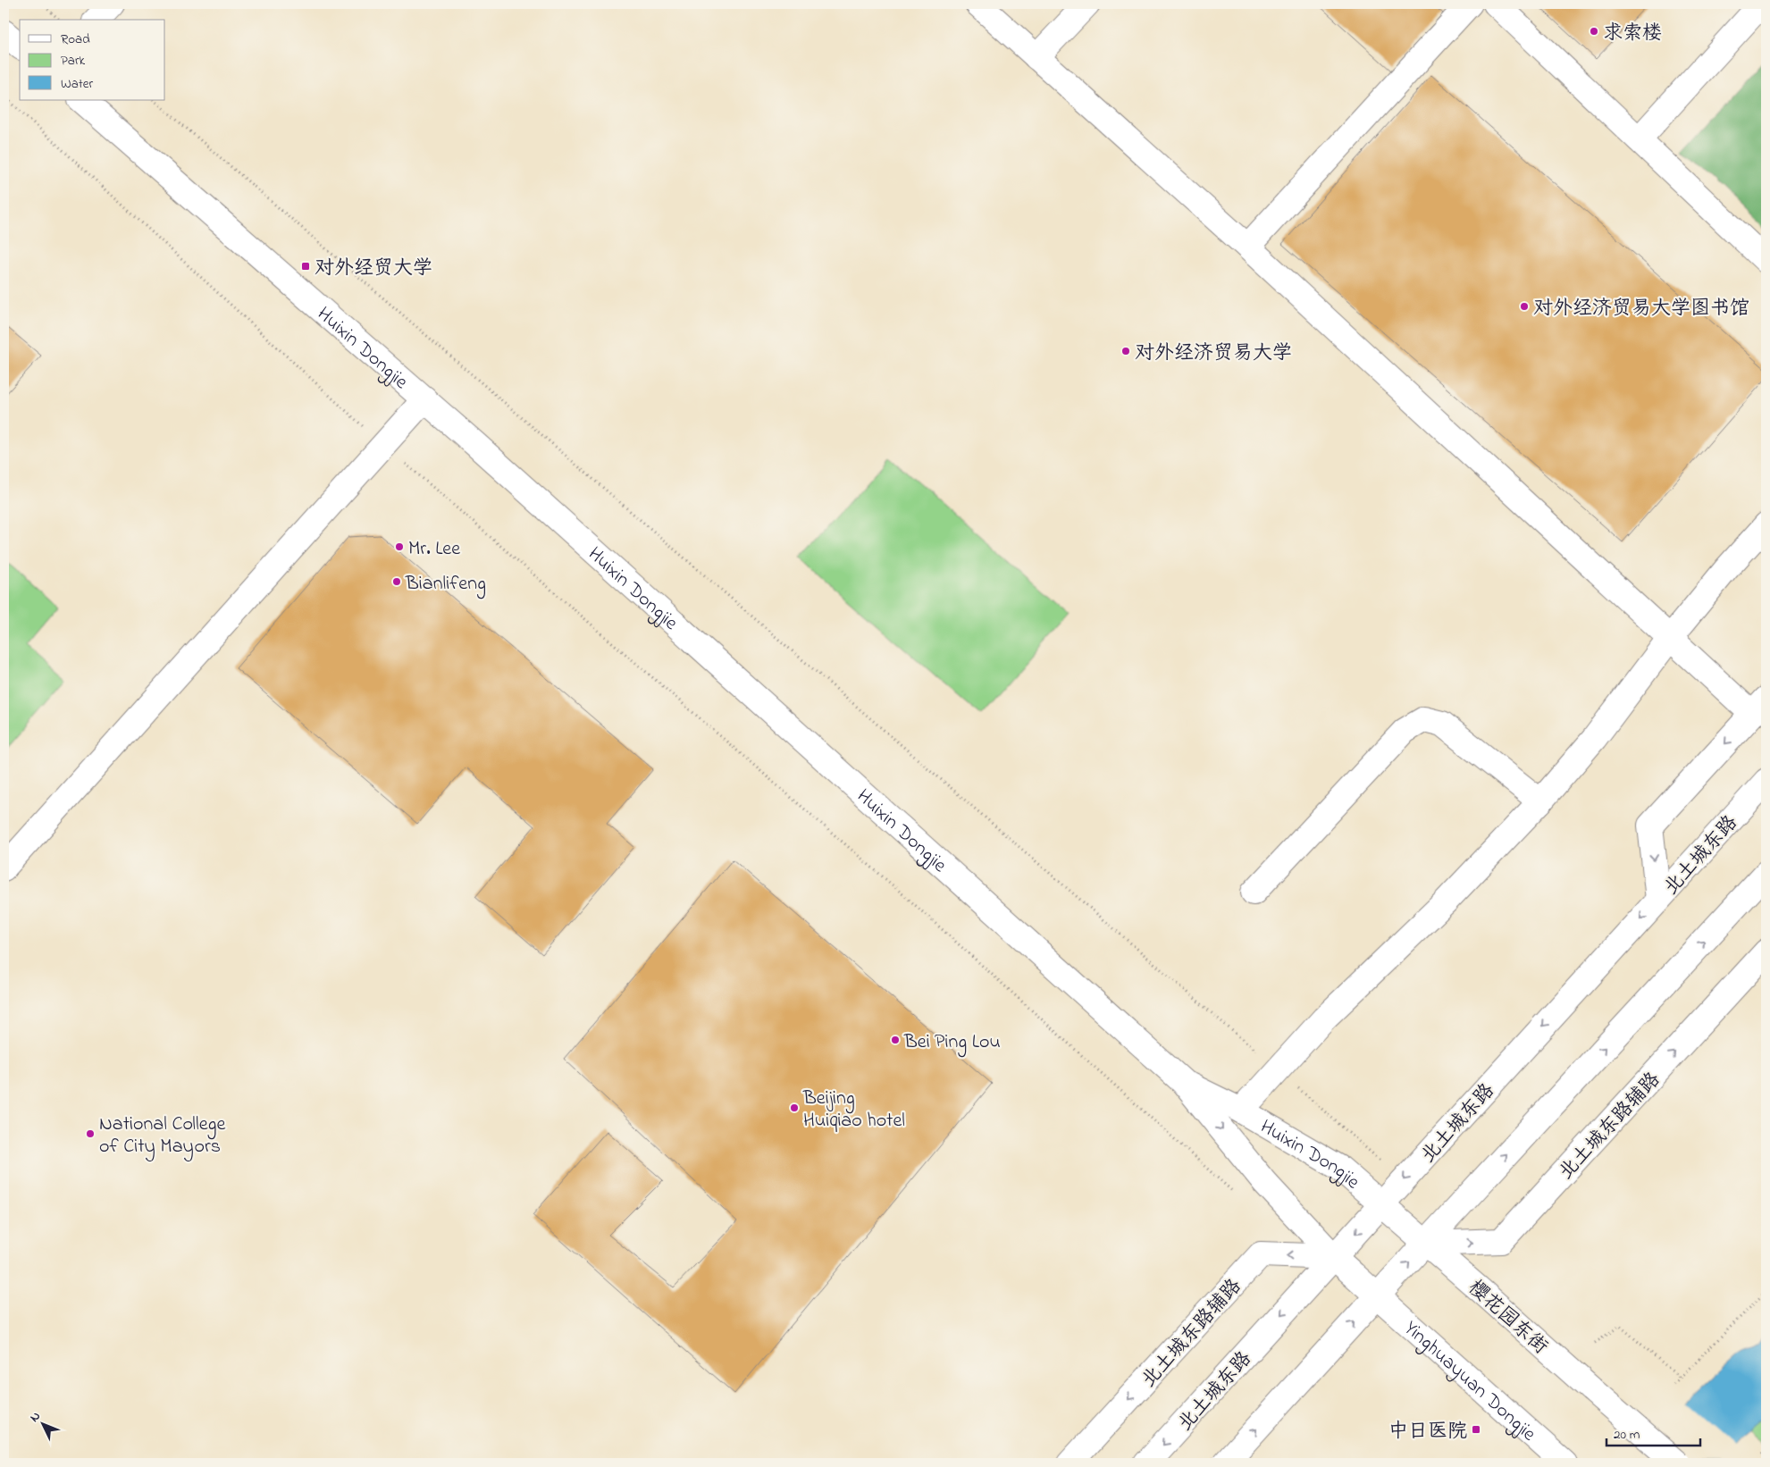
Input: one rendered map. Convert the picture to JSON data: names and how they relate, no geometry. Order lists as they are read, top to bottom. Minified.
{"streets":{"street":["Huixin Dongjie","北土城东路","北土城东路辅路","樱花园东街","Yinghuayuan Dongjie"]},"crossings":[["Huixin Dongjie","北土城东路"],["Huixin Dongjie","北土城东路辅路"],["Huixin Dongjie","樱花园东街"],["Huixin Dongjie","Yinghuayuan Dongjie"],["北土城东路","北土城东路辅路"],["北土城东路辅路","樱花园东街"]],"places":{"other":["求索楼","对外经济贸易大学图书馆","对外经济贸易大学","Mr. Lee","Bianlifeng","Bei Ping Lou","Beijing Huiqiao hotel","National College of City Mayors"],"transit":["对外经贸大学","中日医院"]},"legend":["Road","Park","Water"],"scale_bar":"20 m","north":"top left"}
